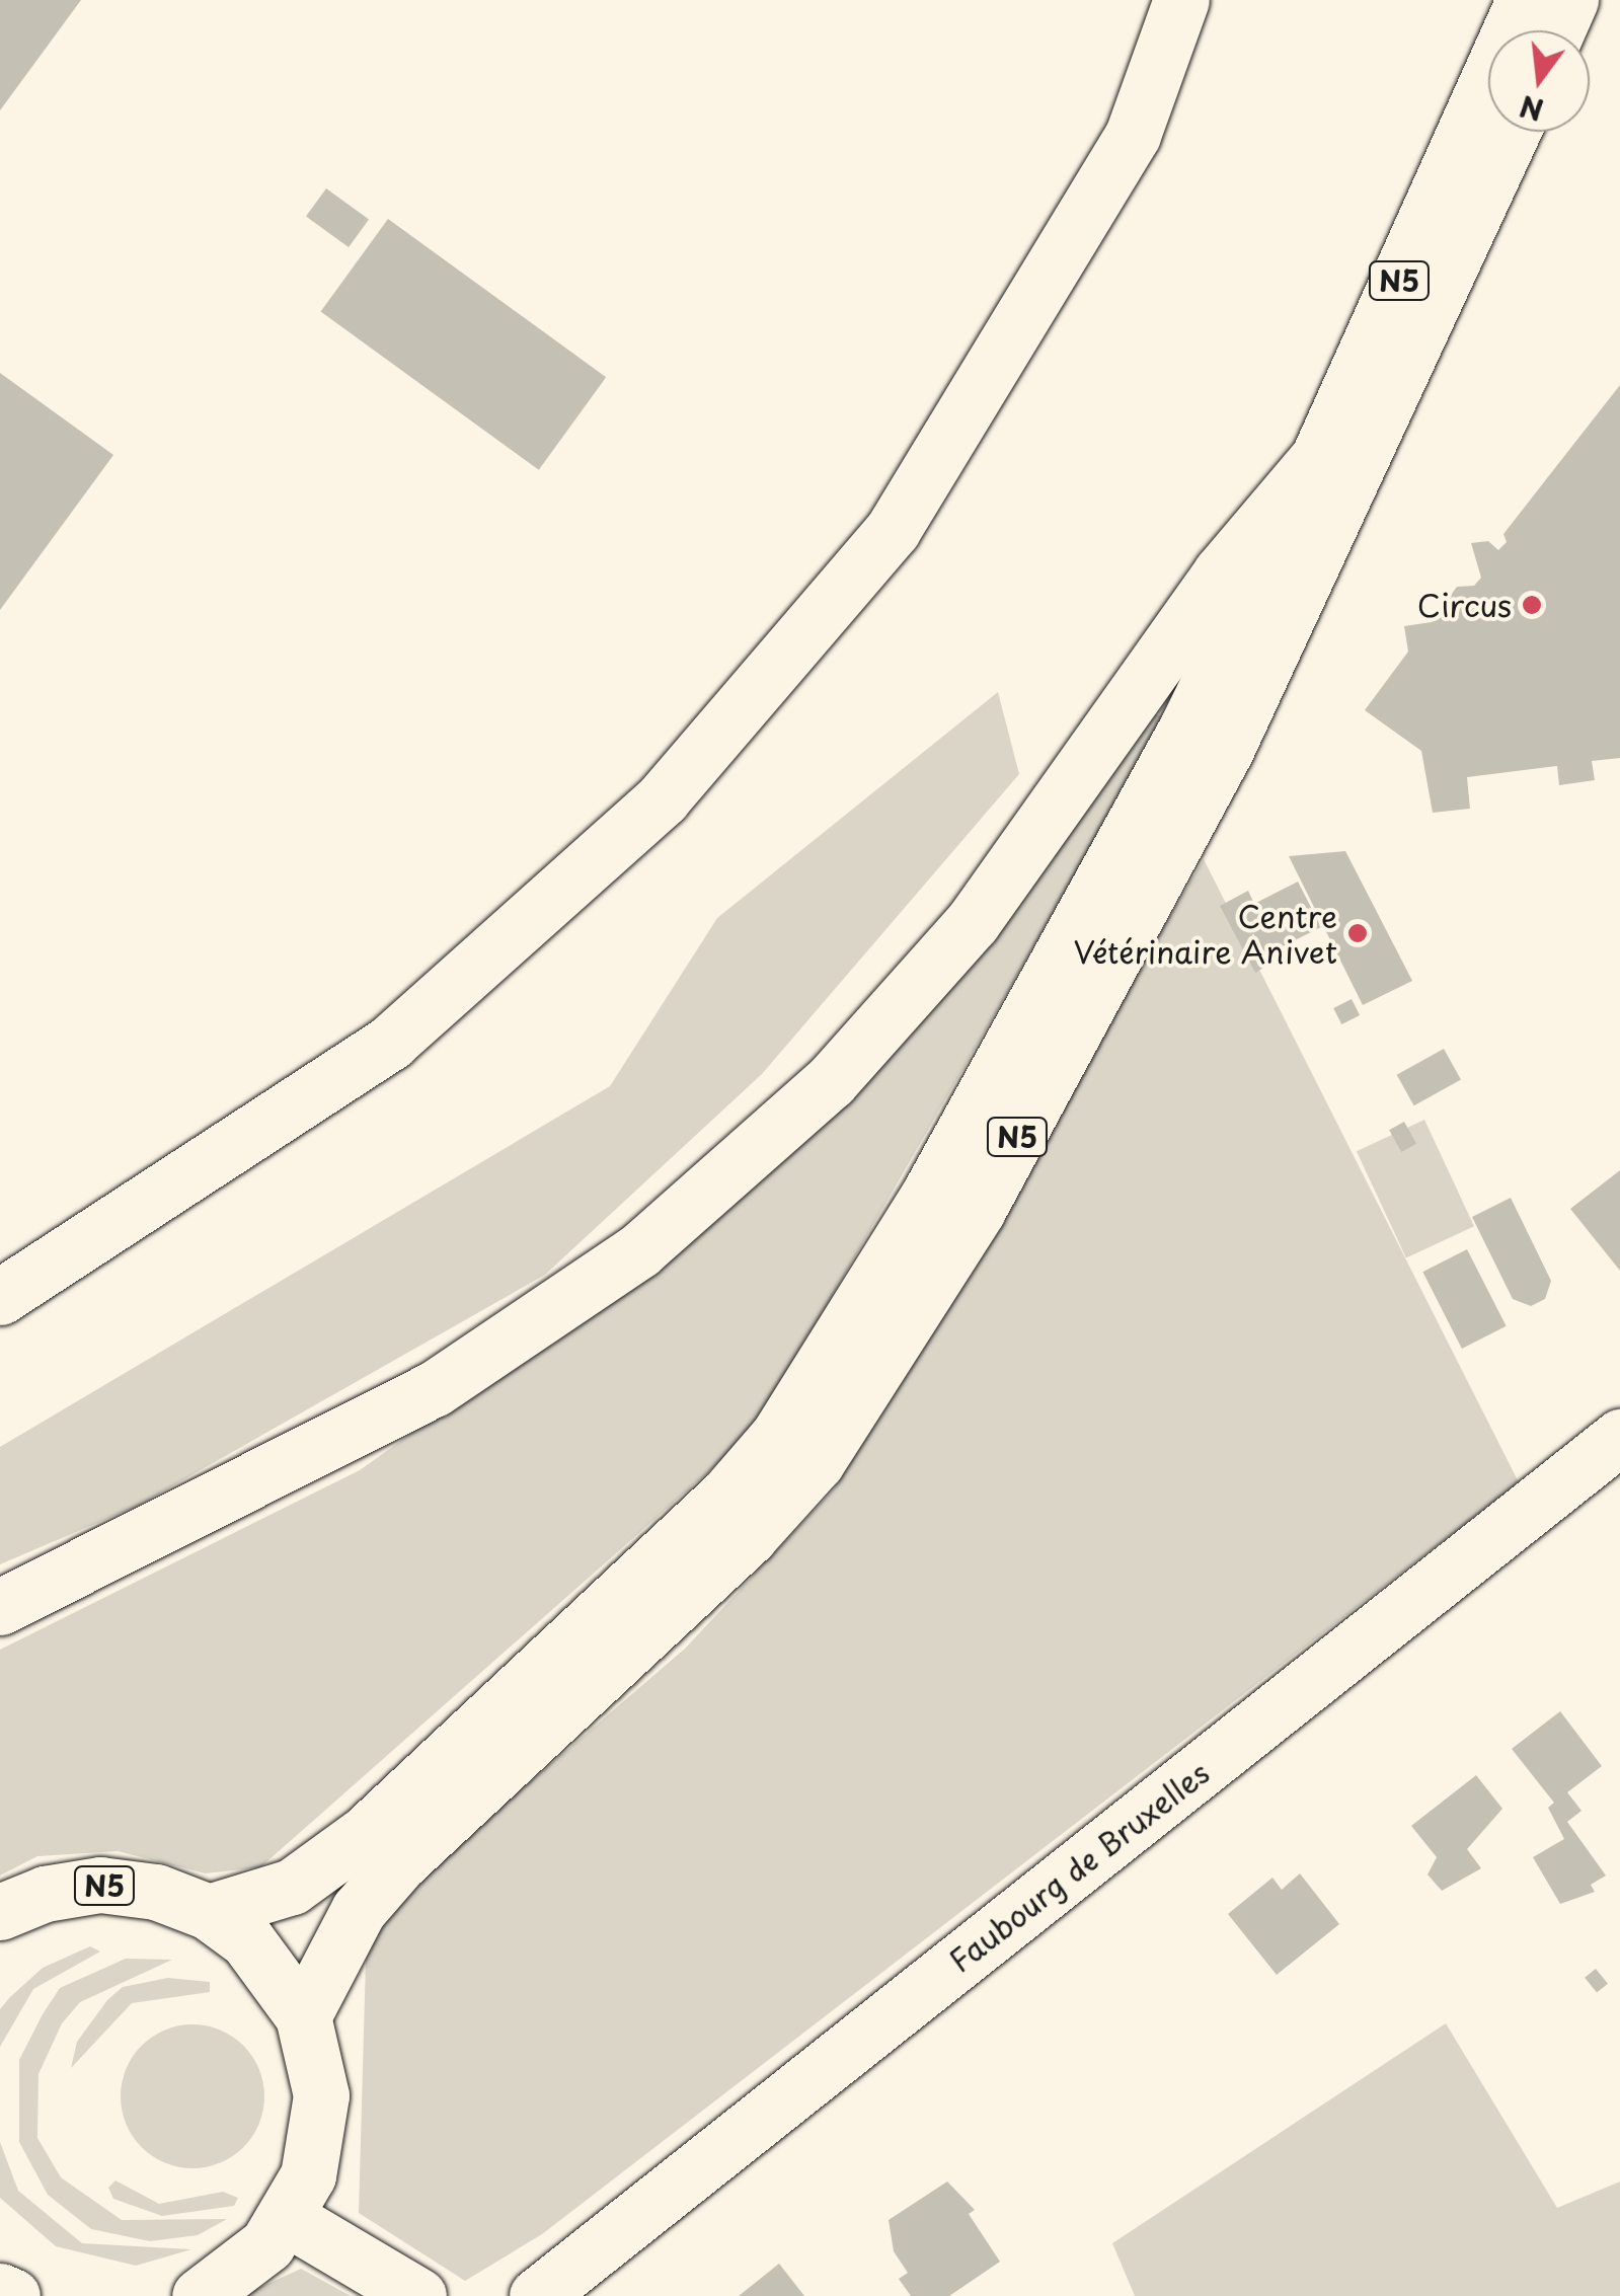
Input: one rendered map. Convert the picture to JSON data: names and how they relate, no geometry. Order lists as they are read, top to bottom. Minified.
{"streets":{"main road":["N5","Faubourg de Bruxelles"]},"places":["Circus","Centre Vétérinaire Anivet"],"north":"bottom"}
